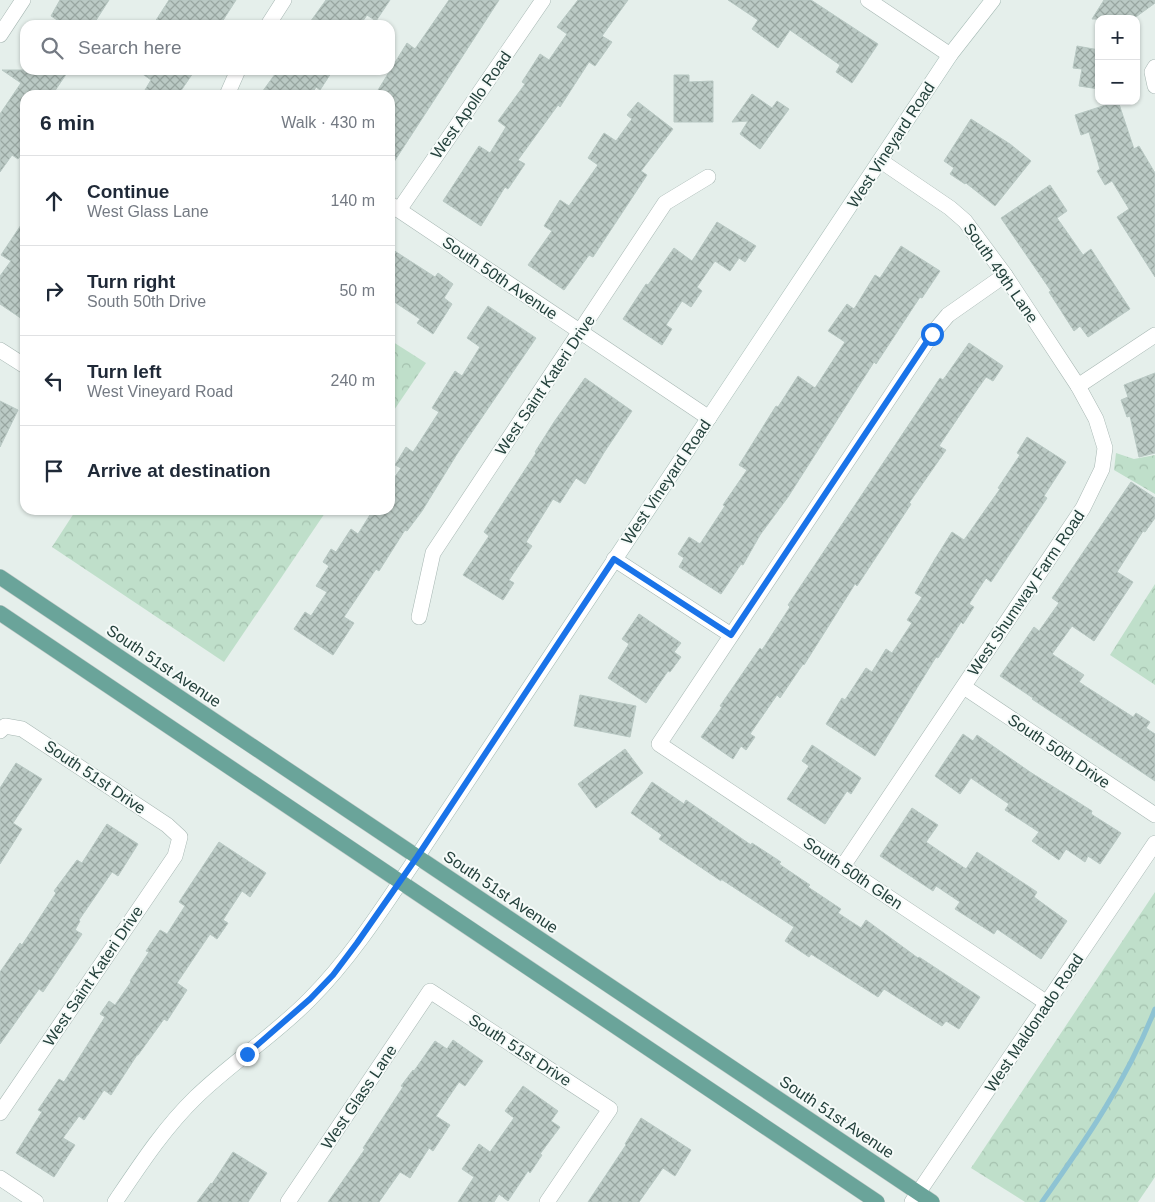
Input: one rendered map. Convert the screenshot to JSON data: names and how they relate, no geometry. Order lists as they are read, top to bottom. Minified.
{"streets":{"main road":["South 51st Avenue"],"street":["West Apollo Road","West Vineyard Road","South 49th Lane","South 50th Avenue","West Saint Kateri Drive","West Shumway Farm Road","South 50th Drive","South 51st Drive","South 50th Glen","West Maldonado Road","West Glass Lane"]},"crossings":[["West Vineyard Road","South 49th Lane"],["West Vineyard Road","South 50th Avenue"],["West Vineyard Road","South 51st Avenue"],["South 49th Lane","West Shumway Farm Road"],["South 50th Avenue","West Saint Kateri Drive"],["West Saint Kateri Drive","South 51st Drive"],["West Shumway Farm Road","South 50th Drive"],["West Shumway Farm Road","South 50th Glen"],["South 51st Avenue","West Maldonado Road"],["South 51st Drive","West Glass Lane"],["South 50th Glen","West Maldonado Road"]],"page":{"map_buttons":["+","−"],"search":"Search here","heading":["6 min","Walk · 430 m"],"list":[["Continue","West Glass Lane","140 m"],["Turn right","South 50th Drive","50 m"],["Turn left","West Vineyard Road","240 m"],"Arrive at destination"]}}
